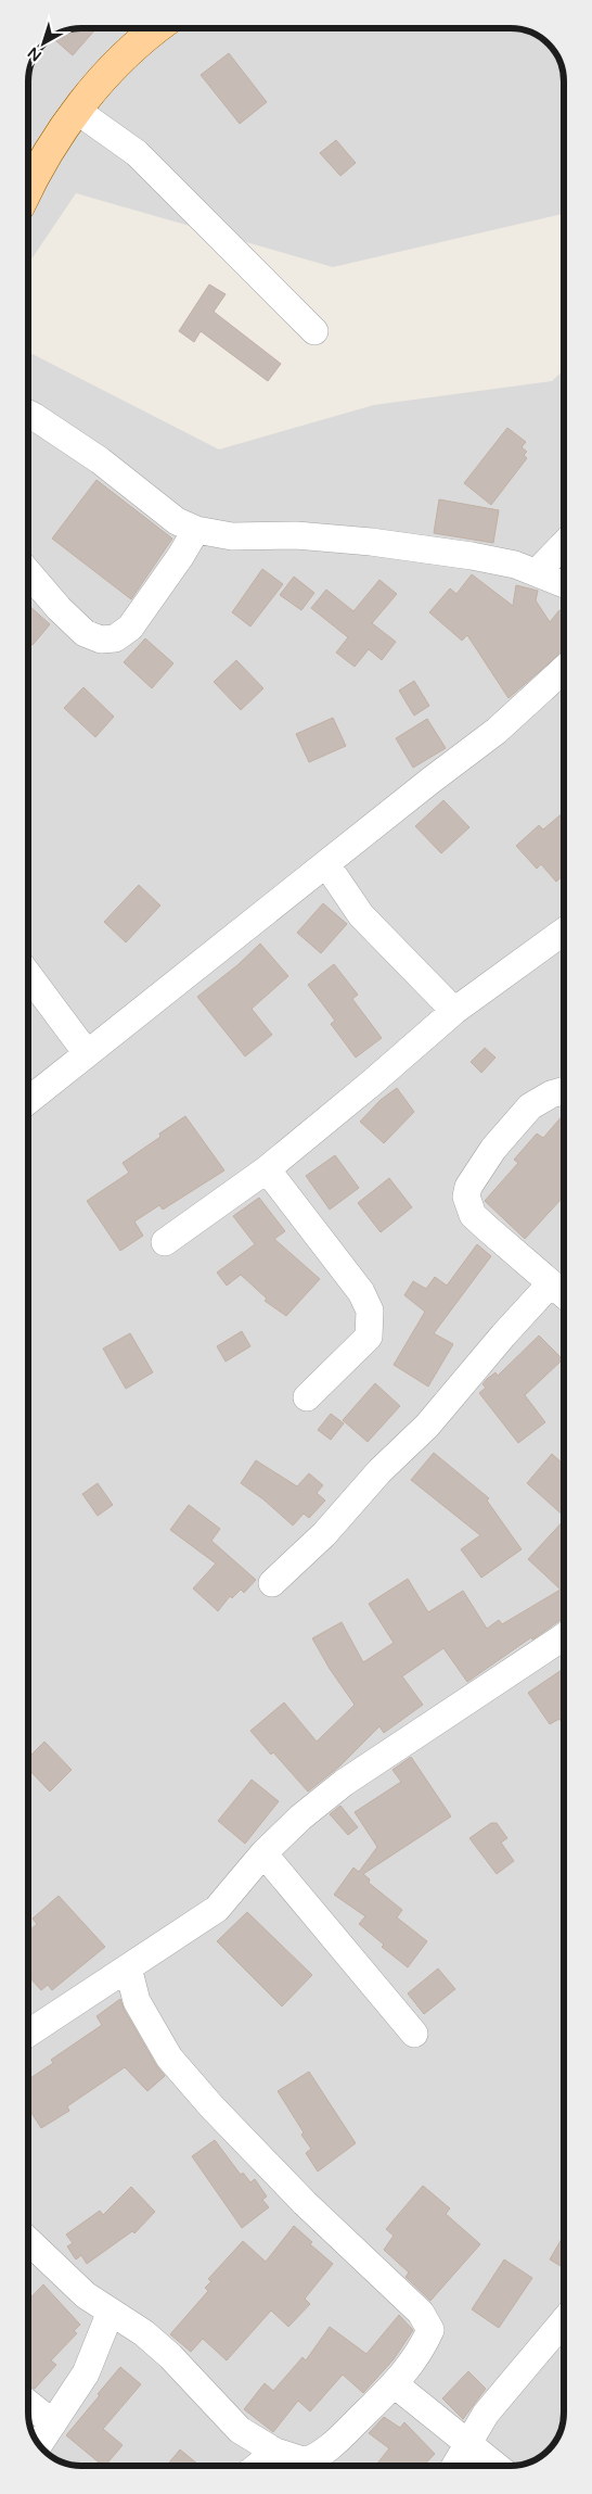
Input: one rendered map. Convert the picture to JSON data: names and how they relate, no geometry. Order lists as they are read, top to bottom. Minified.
{"north":"bottom left"}
